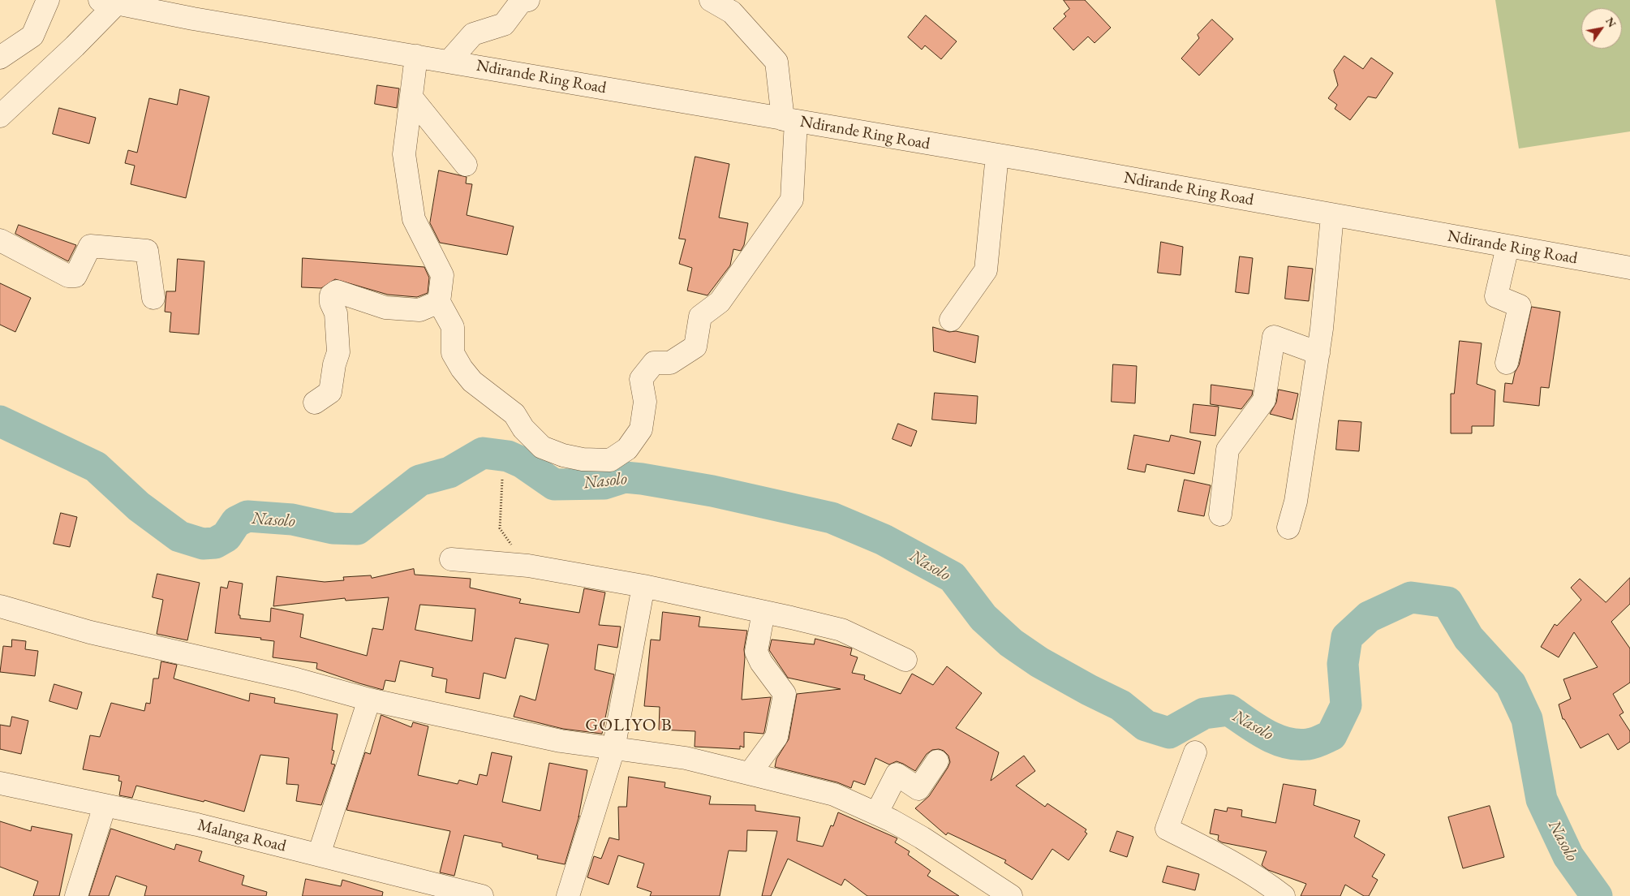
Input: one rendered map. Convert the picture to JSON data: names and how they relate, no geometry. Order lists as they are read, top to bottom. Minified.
{"streets":{"street":["Ndirande Ring Road","Malanga Road"]},"districts":["GOLIYO B"],"water":["Nasolo"],"north":"top right"}
